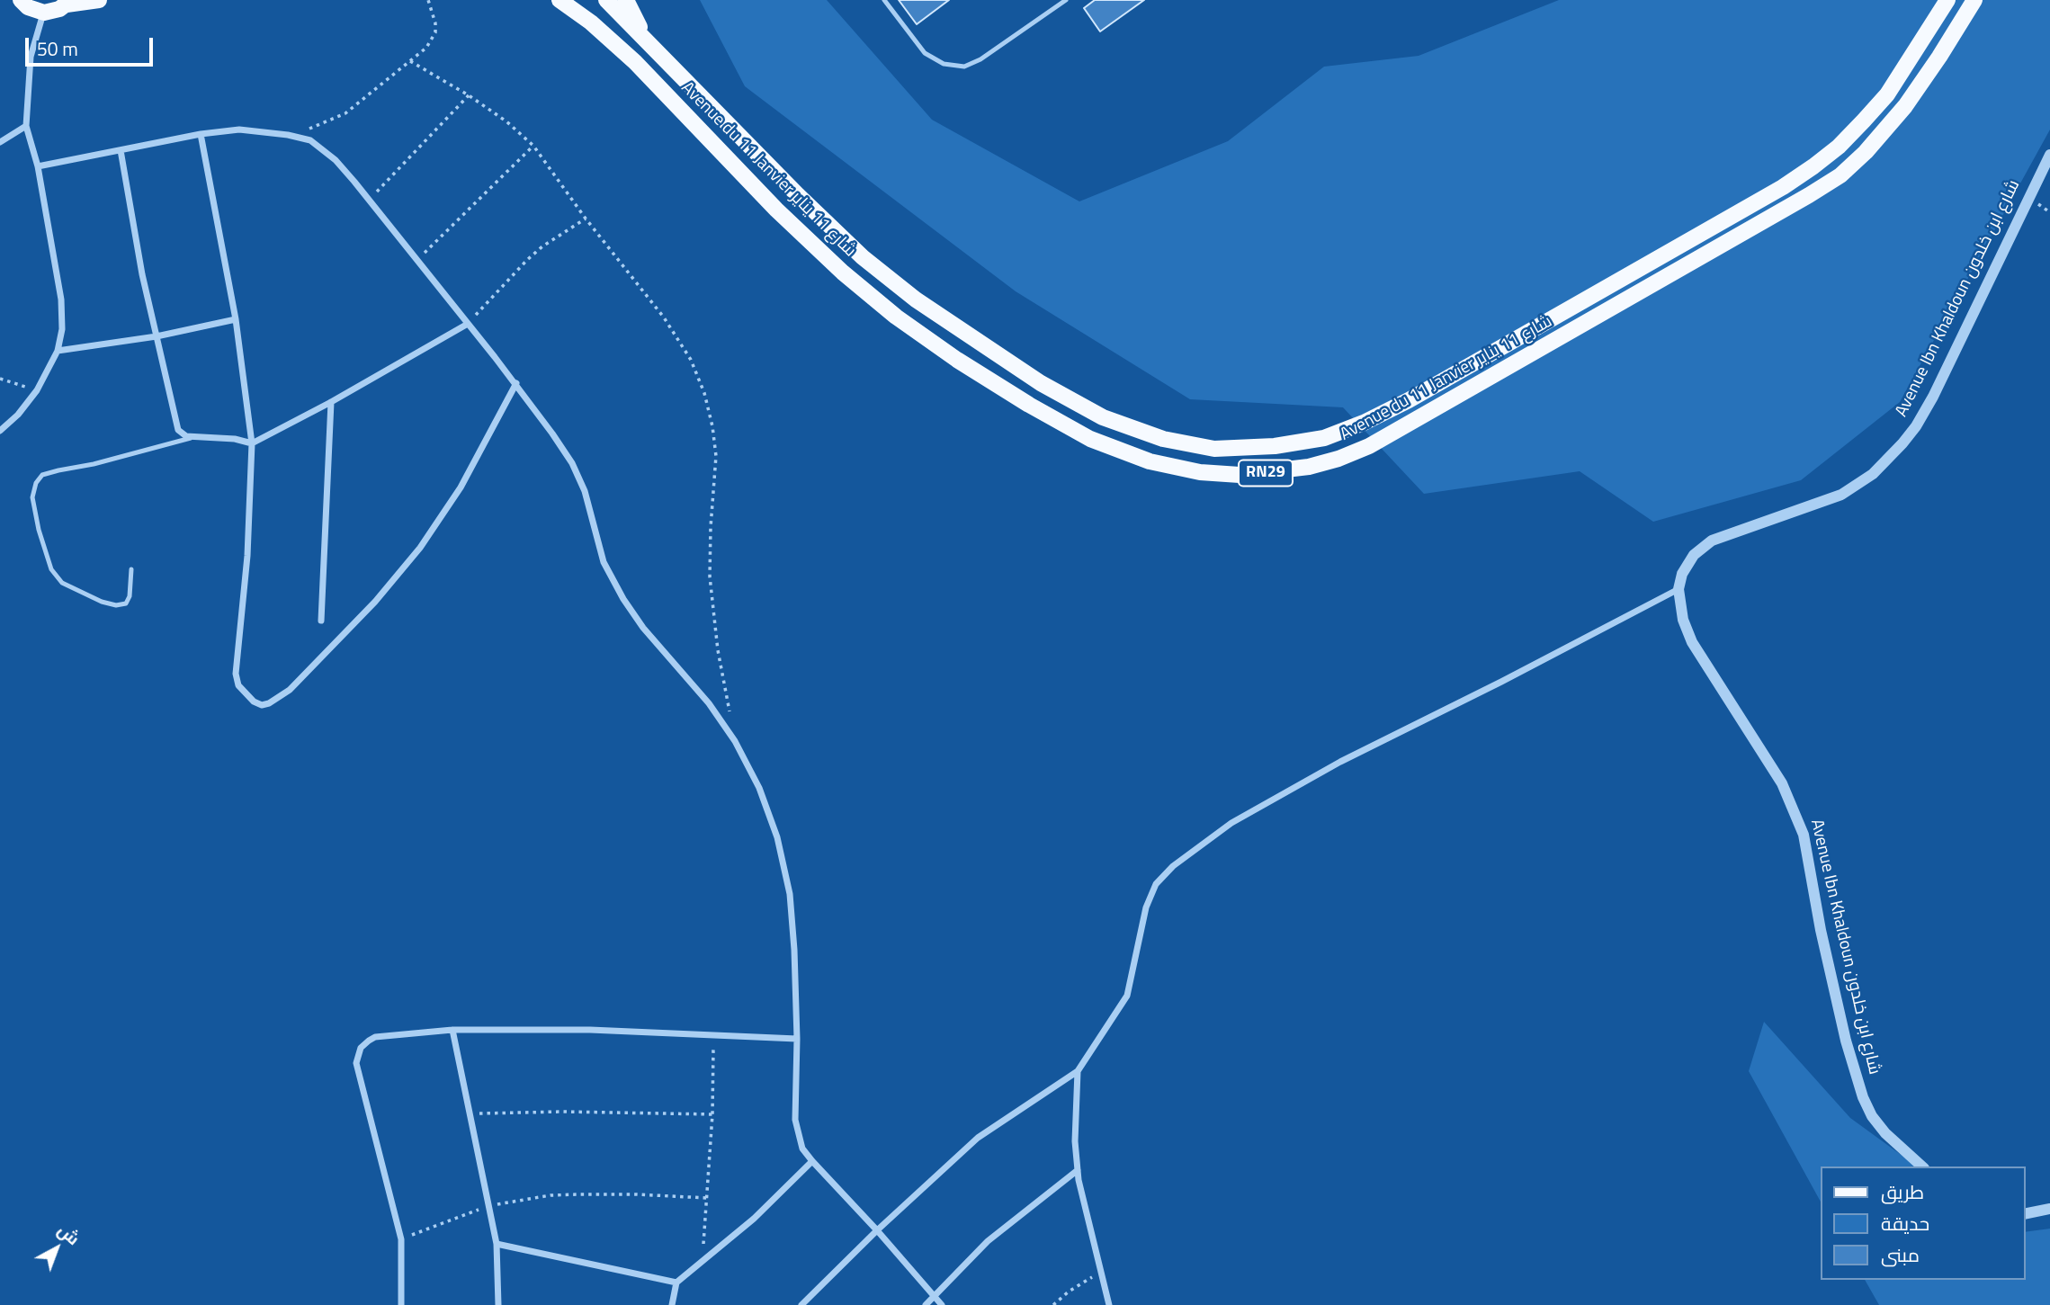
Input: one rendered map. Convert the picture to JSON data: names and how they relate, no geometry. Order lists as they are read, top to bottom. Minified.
{"streets":{"main road":["Avenue du 11 Janvier شارع 11 يناير","RN29"],"street":["Avenue Ibn Khaldoun شارع ابن خلدون"]},"legend":["طريق","حديقة","مبنى"],"scale_bar":"50 m","north":"top right"}
